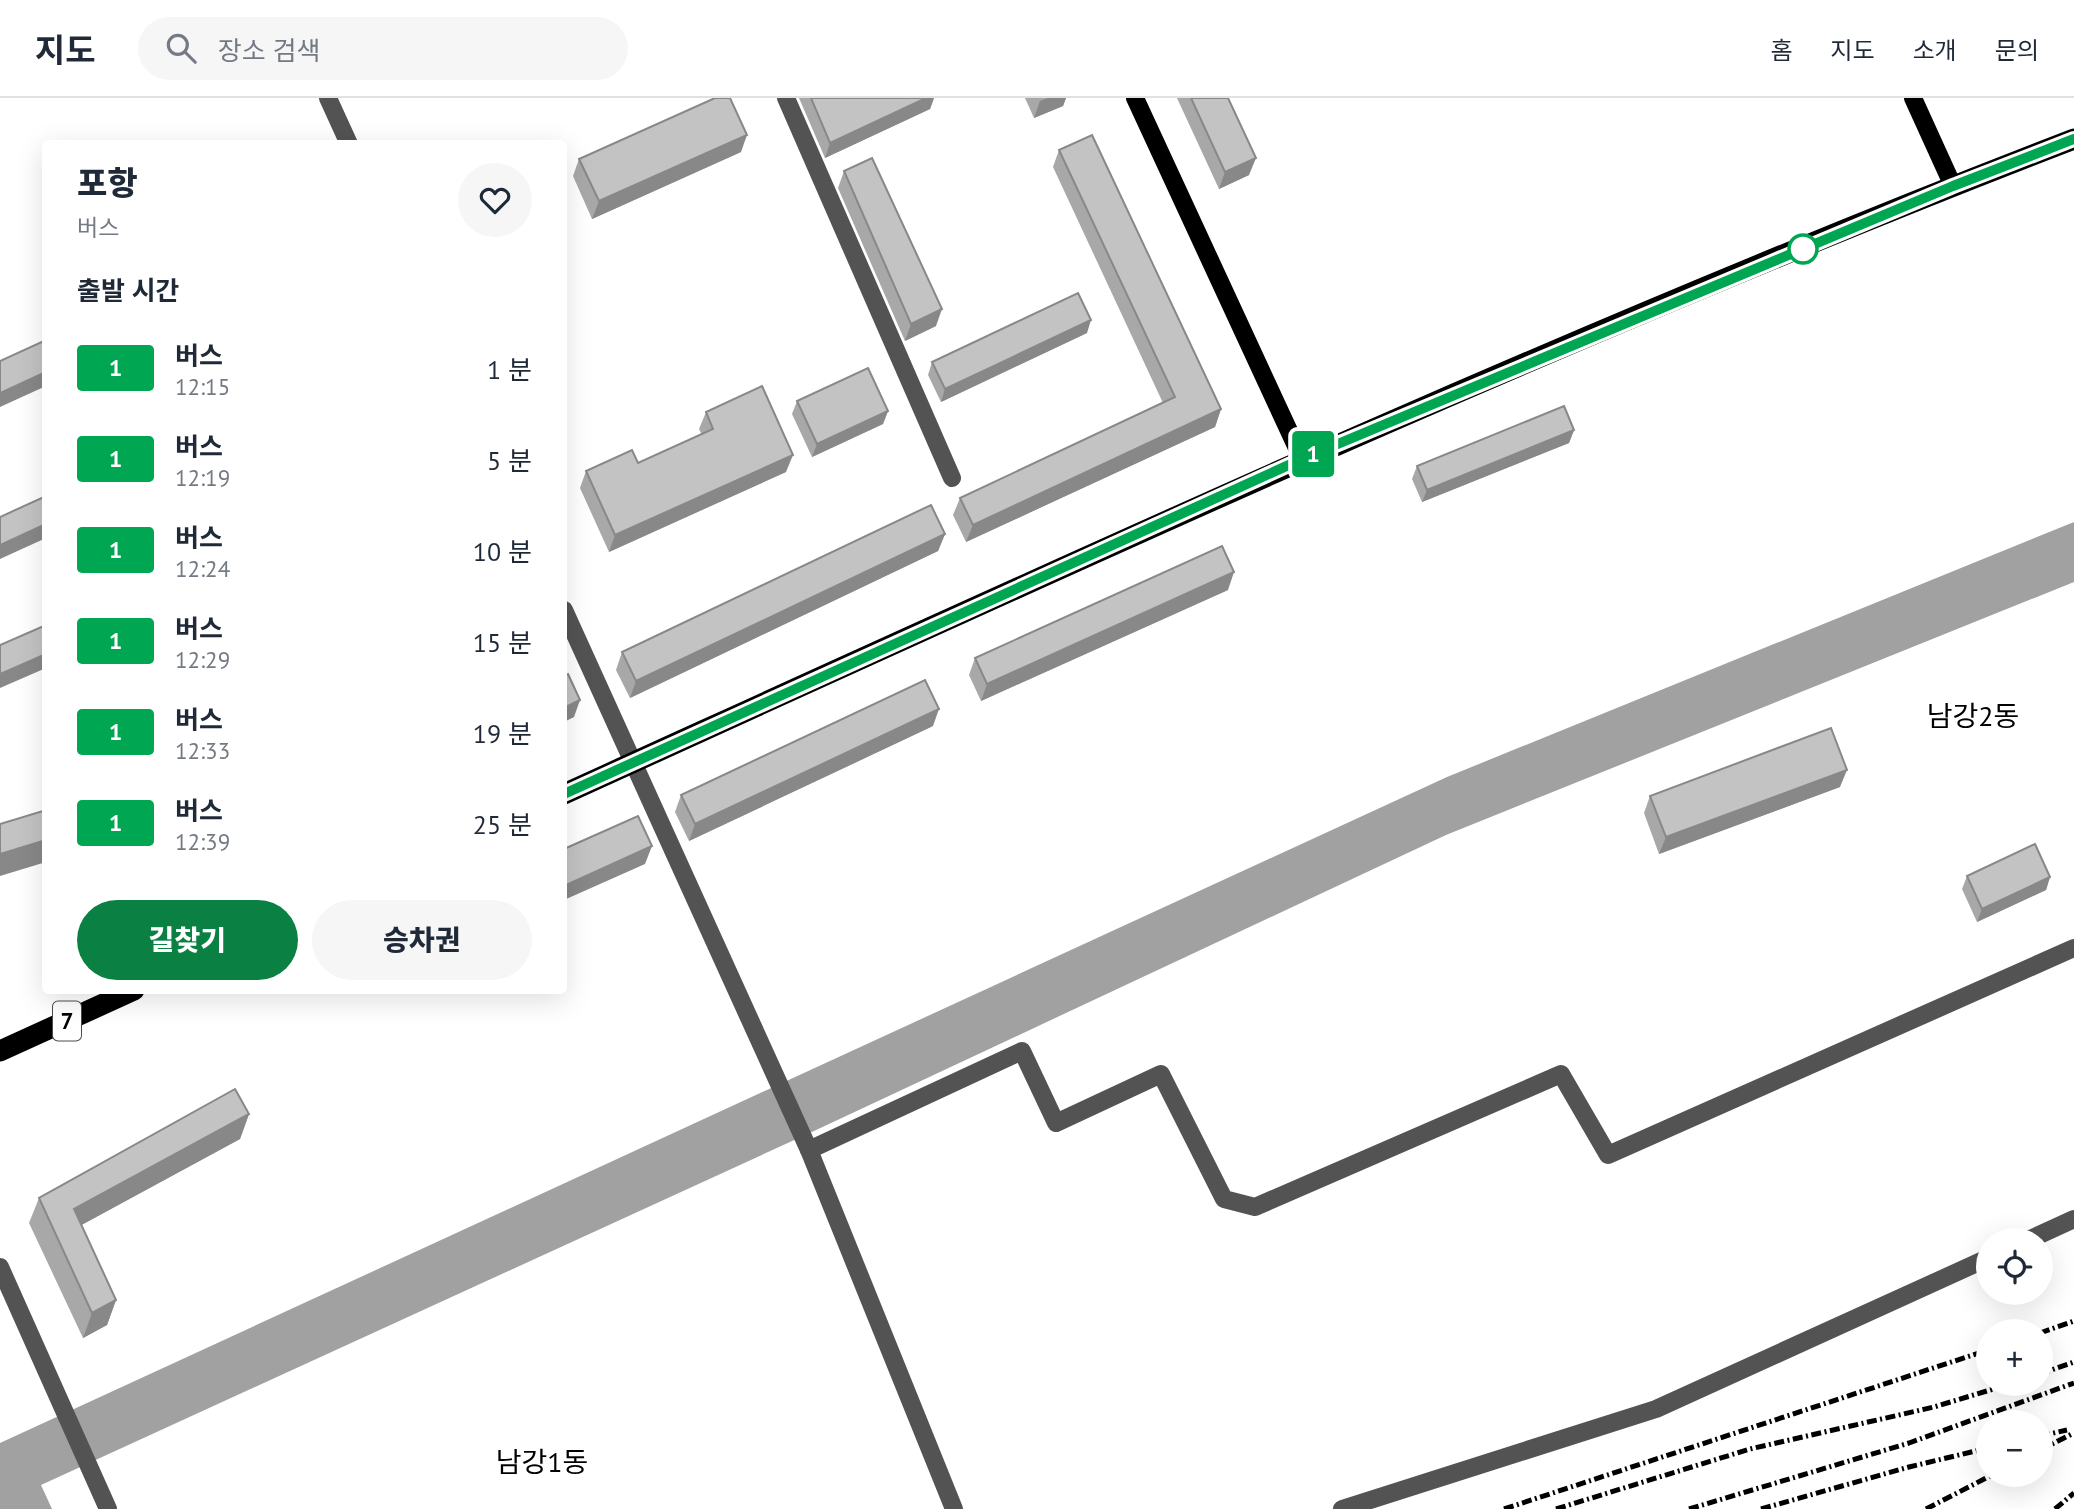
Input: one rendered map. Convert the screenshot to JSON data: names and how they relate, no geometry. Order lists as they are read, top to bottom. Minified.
{"streets":{"highway":["7"]},"districts":["남강2동","남강1동"],"lines":["bus line 1"],"page":{"header":"지도","search":"장소 검색","nav":["홈","지도","소개","문의"],"on_map":"1","heading":[["포항","버스"],"출발 시간"],"list":[{"mark":"1","name":"버스","note":"12:15","value":"1 분"},{"mark":"1","name":"버스","note":"12:19","value":"5 분"},{"mark":"1","name":"버스","note":"12:24","value":"10 분"},{"mark":"1","name":"버스","note":"12:29","value":"15 분"},{"mark":"1","name":"버스","note":"12:33","value":"19 분"},{"mark":"1","name":"버스","note":"12:39","value":"25 분"}],"buttons":["길찾기","승차권"],"map_buttons":["+","−"]}}
